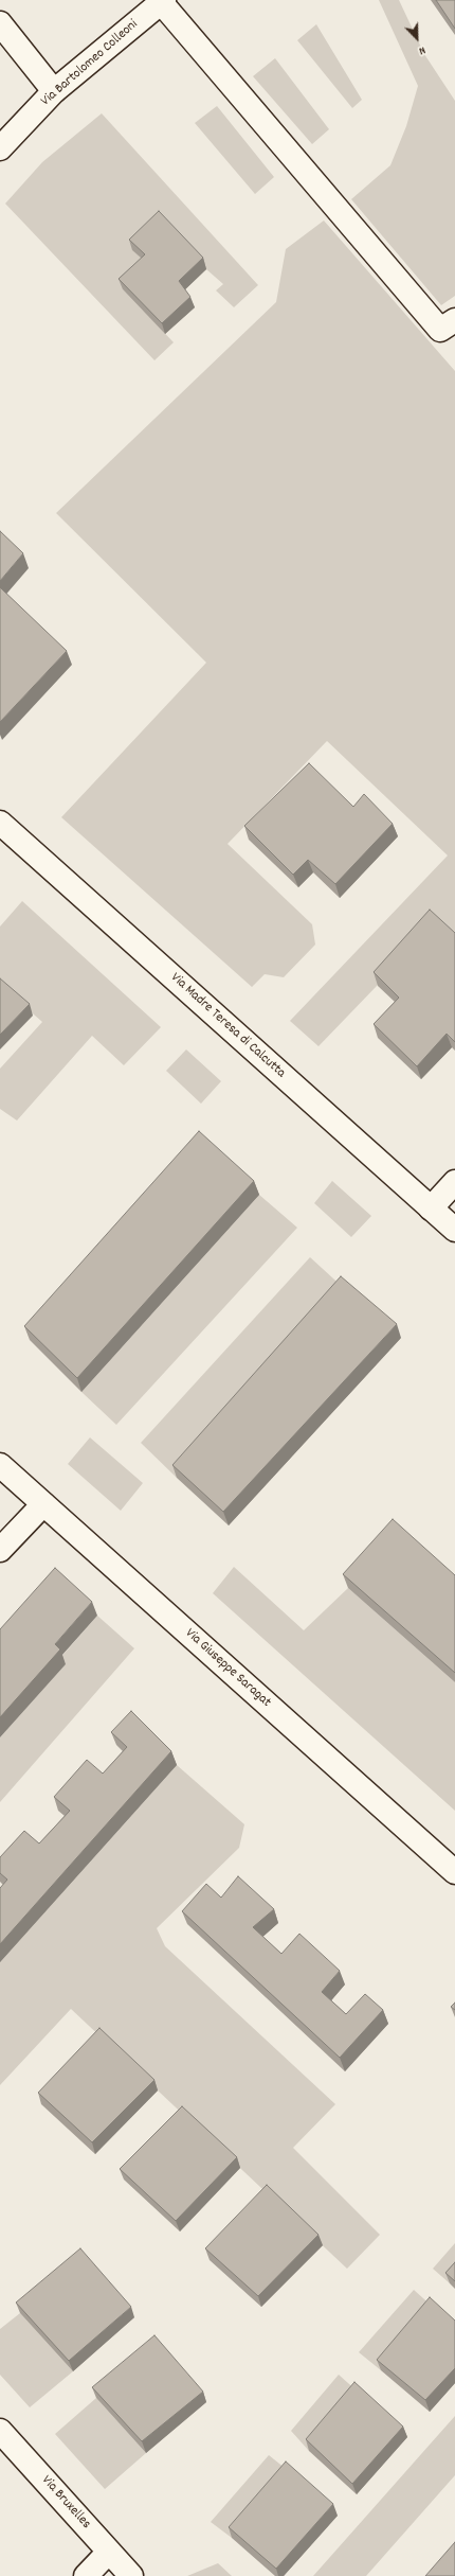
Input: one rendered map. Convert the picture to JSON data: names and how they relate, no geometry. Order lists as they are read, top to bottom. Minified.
{"streets":{"street":["Via Bartolomeo Colleoni","Via Madre Teresa di Calcutta","Via Giuseppe Saragat","Via Bruxelles"]},"north":"bottom right"}
